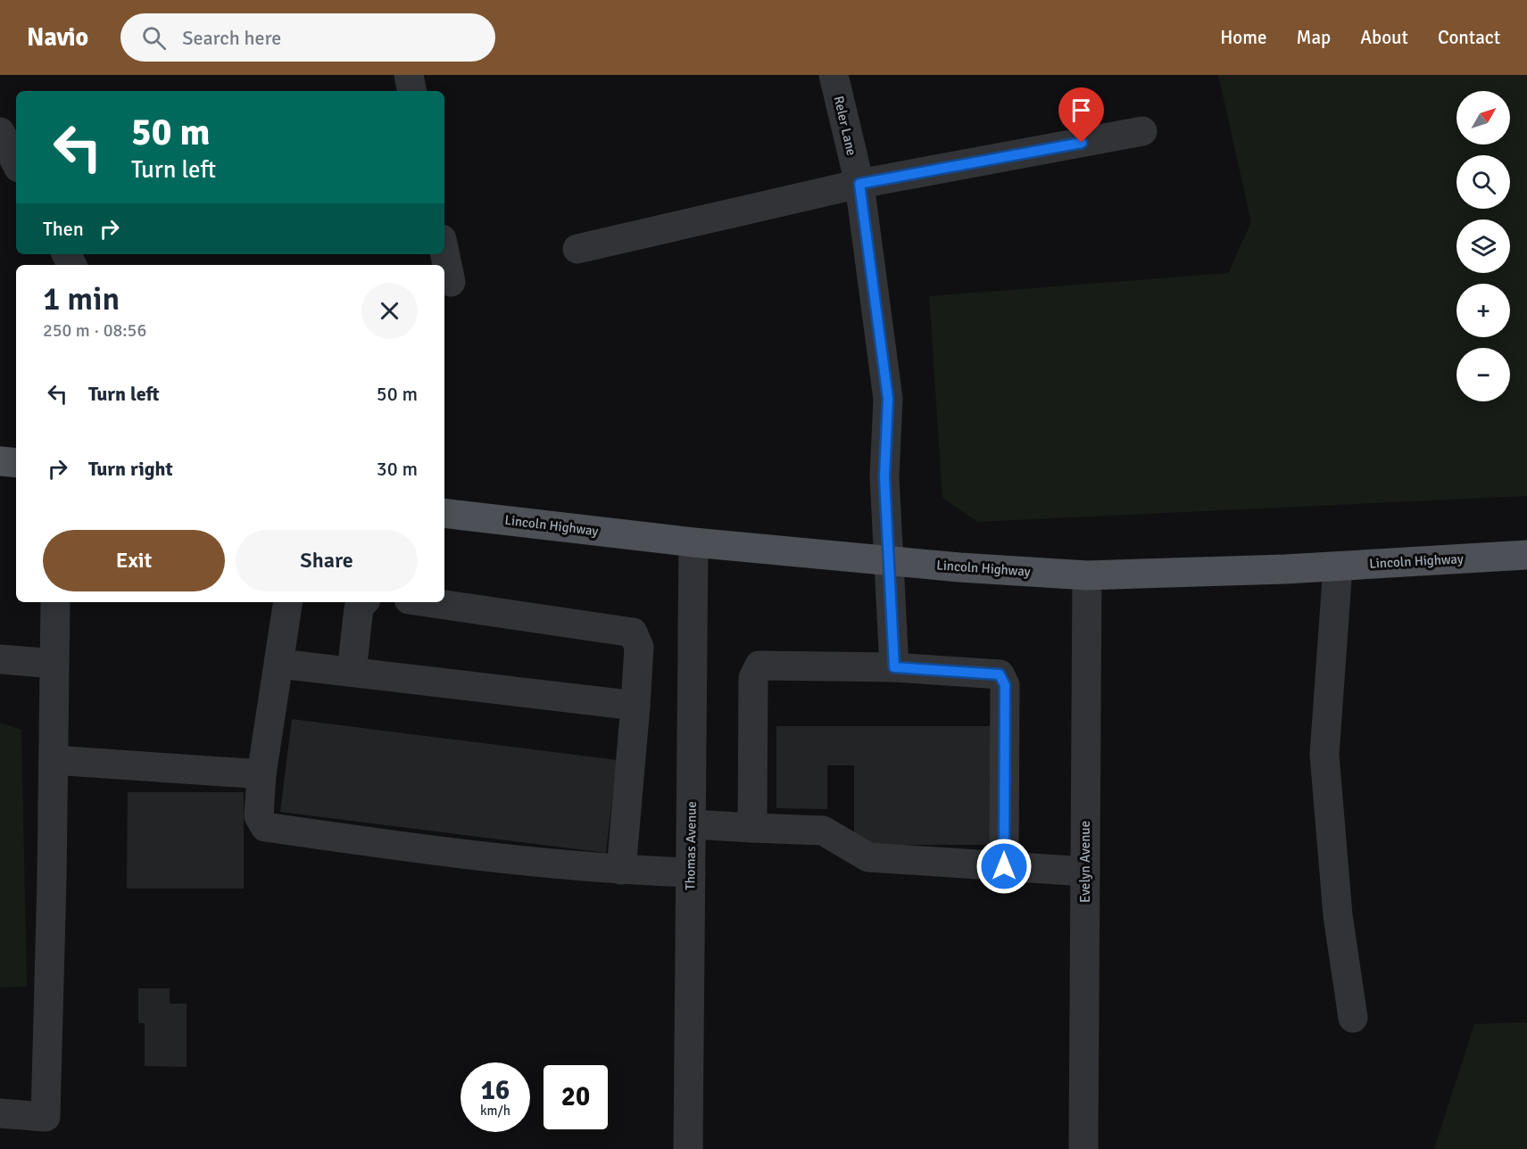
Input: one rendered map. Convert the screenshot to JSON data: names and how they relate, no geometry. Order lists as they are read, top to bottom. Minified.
{"streets":{"main road":["Lincoln Highway"],"street":["Reler Lane","Thomas Avenue","Evelyn Avenue"]},"crossings":[["Reler Lane","Lincoln Highway"],["Lincoln Highway","Thomas Avenue"],["Lincoln Highway","Evelyn Avenue"]],"north":"top right","page":{"header":"Navio","search":"Search here","nav":["Home","Map","About","Contact"],"map_buttons":["+","−"],"turn":["50 m","Turn left"],"then":"Then","heading":["1 min","250 m · 08:56"],"list":[{"name":"Turn left","value":"50 m"},{"name":"Turn right","value":"30 m"}],"buttons":["Exit","Share"],"speed":"16 km/h","limit":"20"}}
